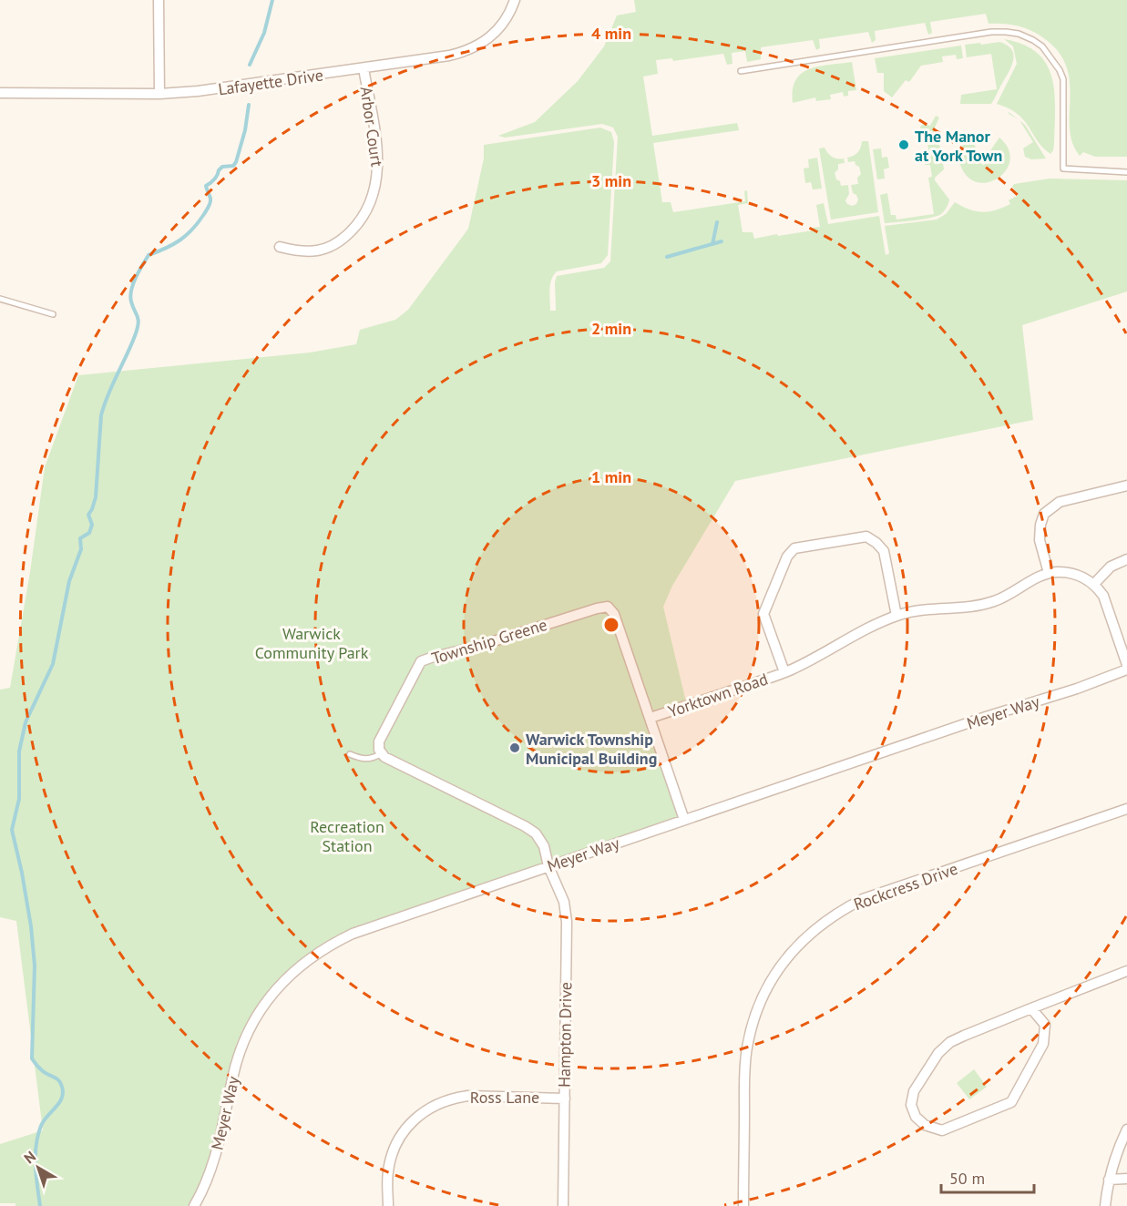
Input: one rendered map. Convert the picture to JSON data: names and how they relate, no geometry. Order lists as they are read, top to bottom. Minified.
{"streets":{"street":["Lafayette Drive","Arbor Court","Township Greene","Yorktown Road","Meyer Way","Rockcress Drive","Hampton Drive","Ross Lane"]},"crossings":[["Lafayette Drive","Arbor Court"],["Township Greene","Yorktown Road"],["Township Greene","Meyer Way"],["Meyer Way","Hampton Drive"],["Hampton Drive","Ross Lane"]],"parks":["Warwick Community Park","Recreation Station"],"places":["The Manor at York Town","Warwick Township Municipal Building"],"scale_bar":"50 m","north":"top left","rings":["4 min","3 min","2 min","1 min"]}
